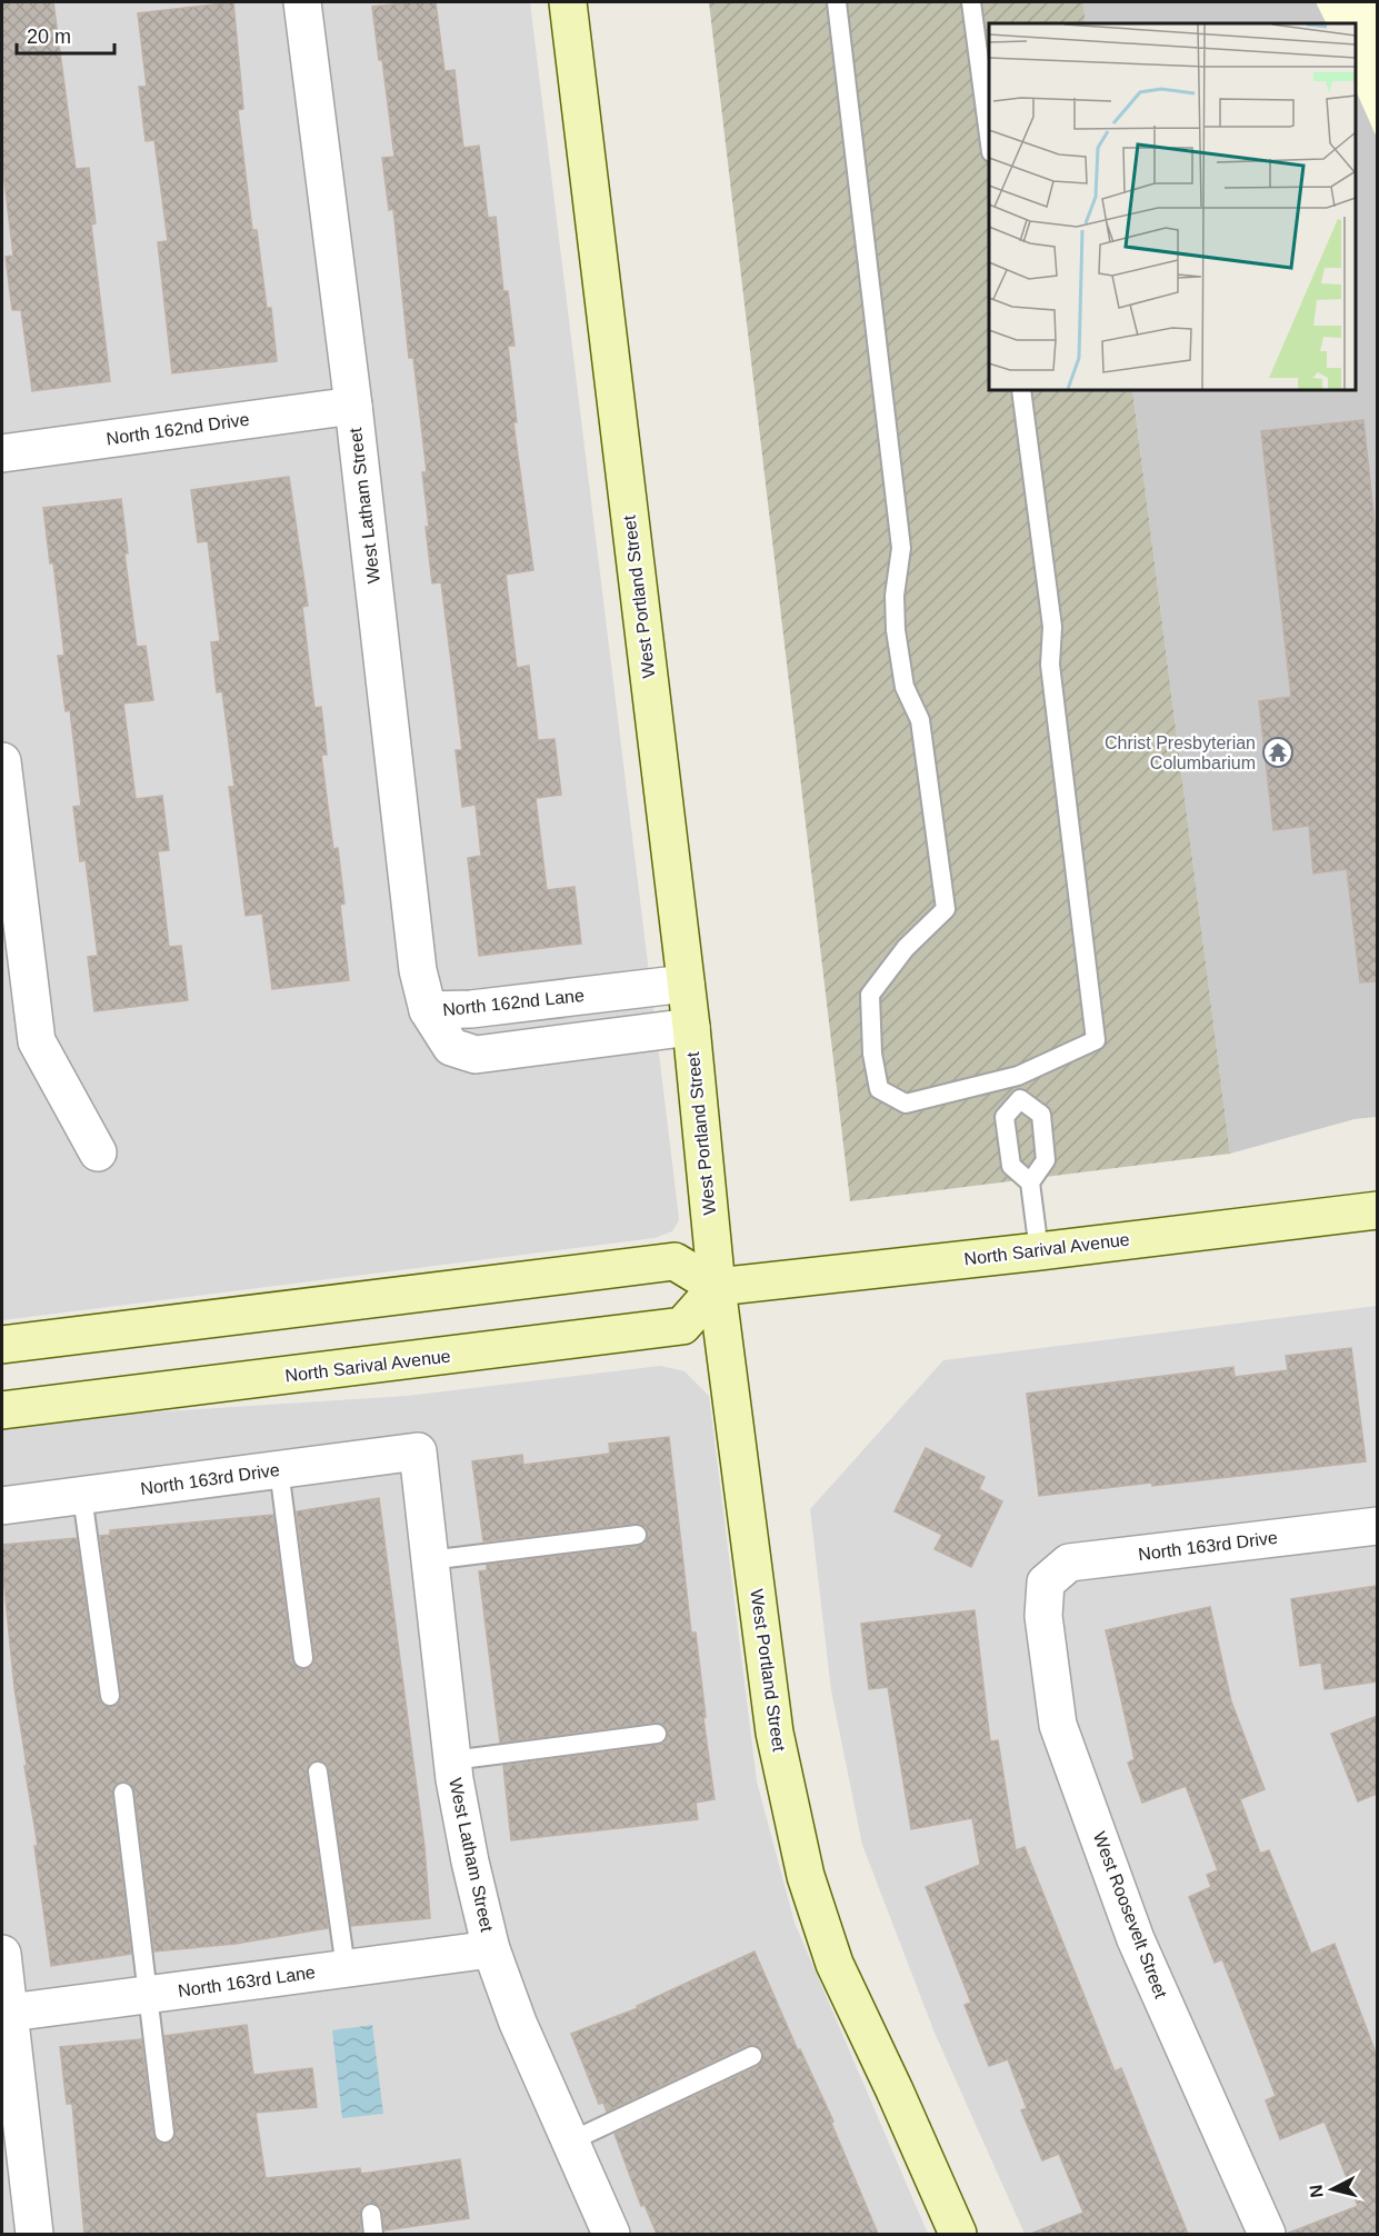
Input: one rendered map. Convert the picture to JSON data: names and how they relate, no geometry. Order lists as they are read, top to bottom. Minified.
{"streets":{"street":["North 162nd Drive","West Latham Street","West Portland Street","North 162nd Lane","North Sarival Avenue","North 163rd Drive","West Roosevelt Street","North 163rd Lane"]},"crossings":[["North 162nd Drive","West Latham Street"],["West Latham Street","North 162nd Lane"],["West Latham Street","North 163rd Drive"],["West Latham Street","North 163rd Lane"],["West Portland Street","North 162nd Lane"],["West Portland Street","North Sarival Avenue"],["North 163rd Drive","West Roosevelt Street"]],"places":{"temple":["Christ Presbyterian Columbarium"]},"scale_bar":"20 m","north":"left"}
